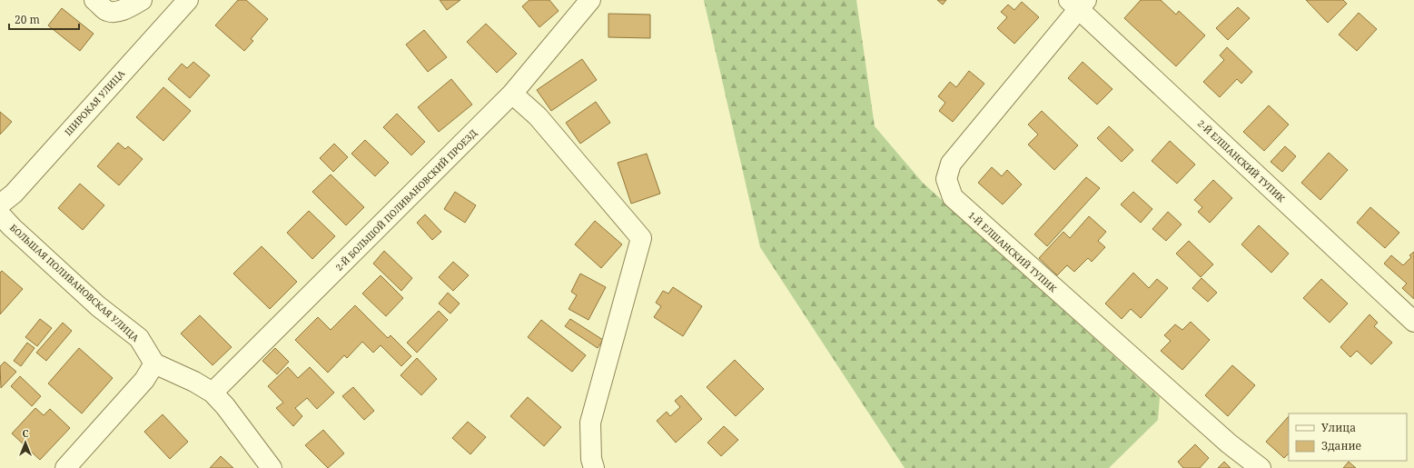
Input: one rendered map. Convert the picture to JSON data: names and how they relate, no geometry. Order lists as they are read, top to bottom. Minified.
{"streets":{"street":["ШИРОКАЯ УЛИЦА","2-Й ЕЛШАНСКИЙ ТУПИК","2-Й БОЛЬШОЙ ПОЛИВАНОВСКИЙ ПРОЕЗД","1-Й ЕЛШАНСКИЙ ТУПИК","БОЛЬШАЯ ПОЛИВАНОВСКАЯ УЛИЦА"]},"crossings":[["2-Й ЕЛШАНСКИЙ ТУПИК","1-Й ЕЛШАНСКИЙ ТУПИК"]],"legend":["Улица","Здание"],"scale_bar":"20 m","north":"top"}
